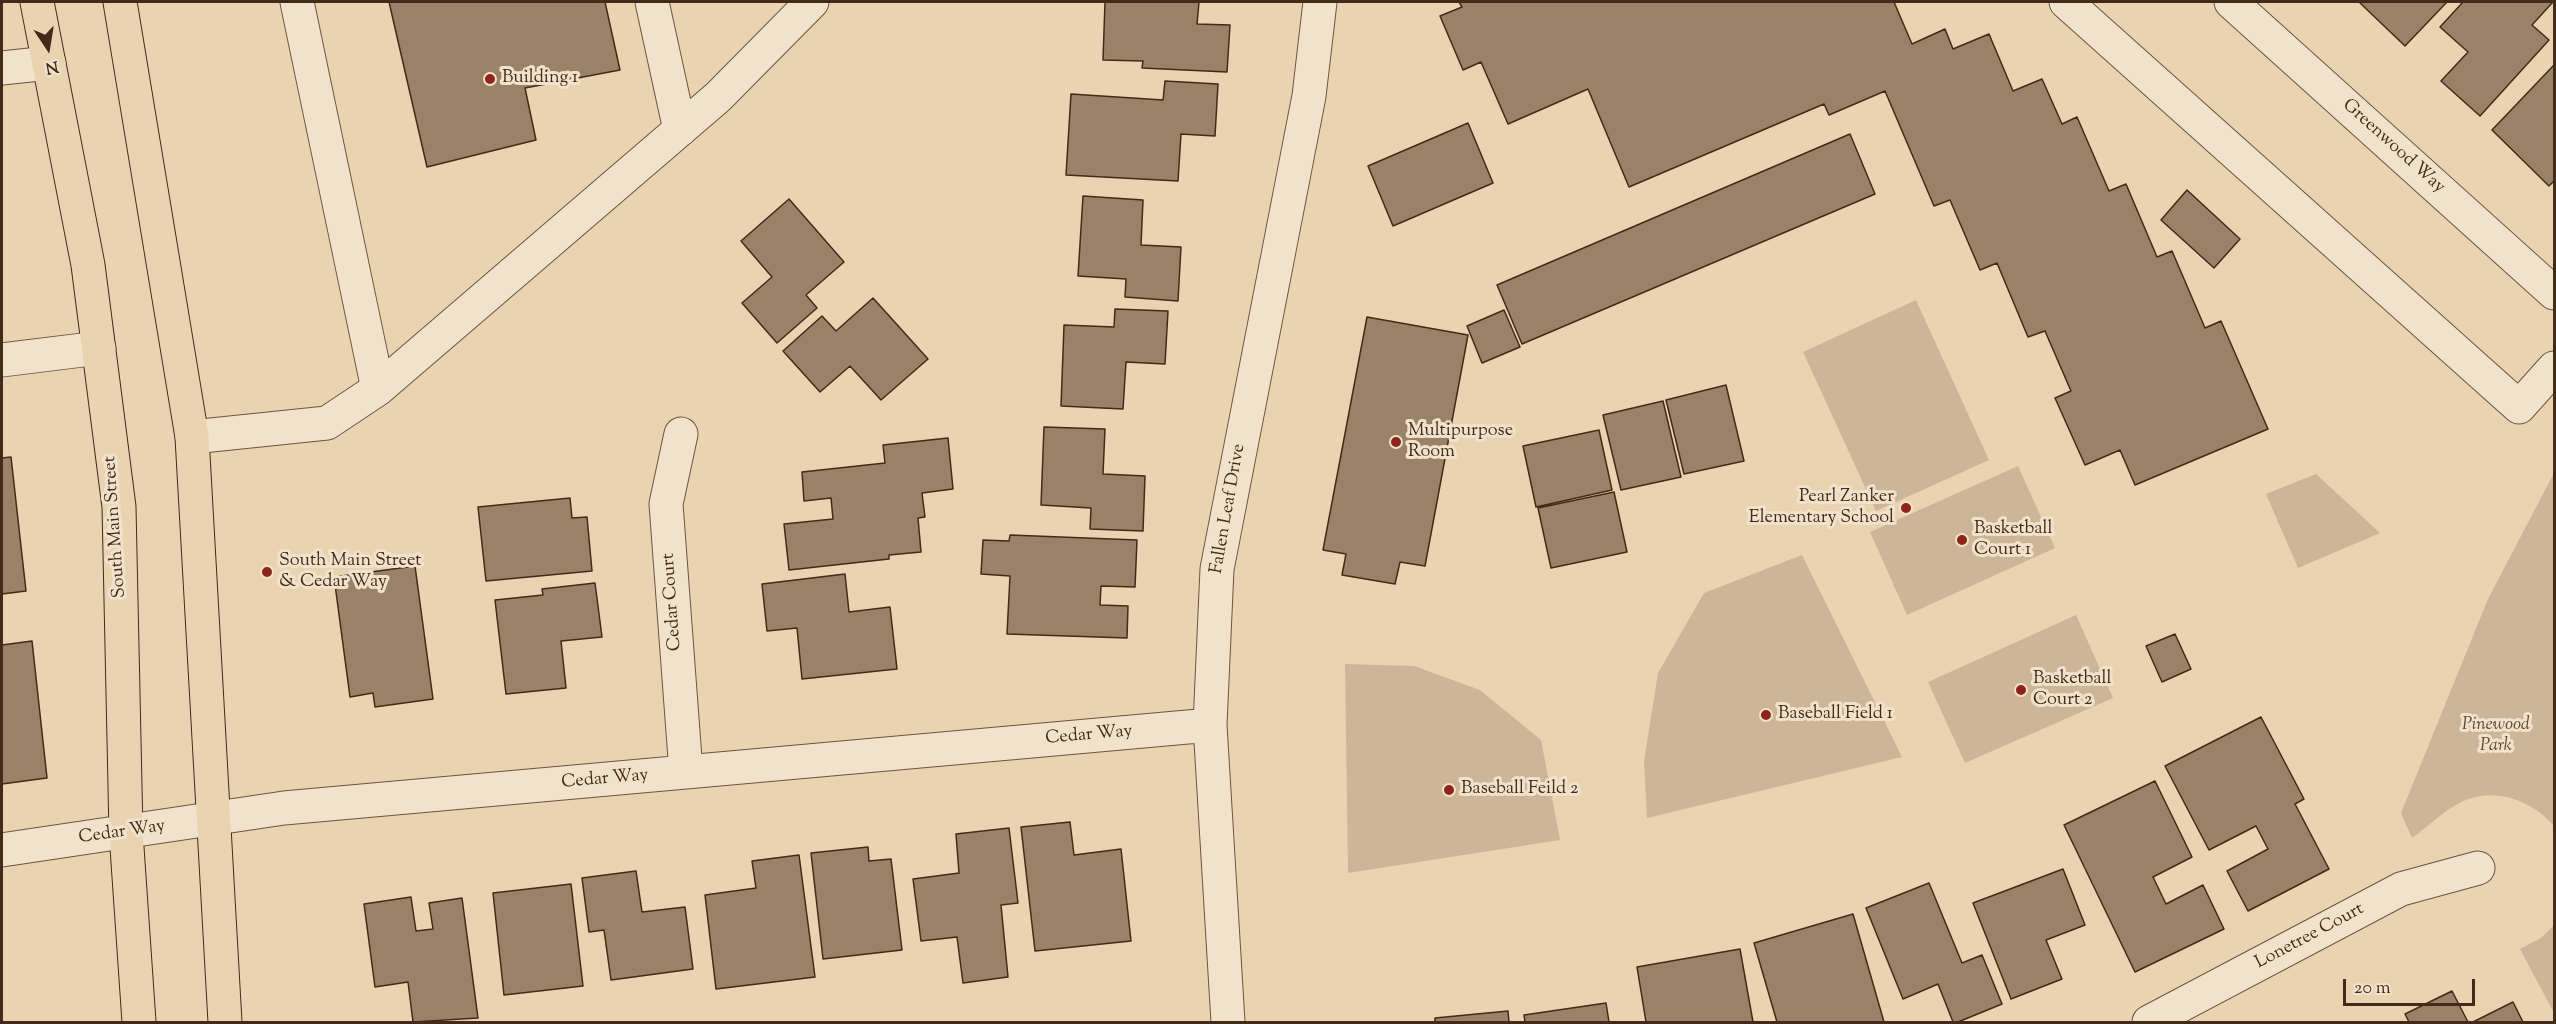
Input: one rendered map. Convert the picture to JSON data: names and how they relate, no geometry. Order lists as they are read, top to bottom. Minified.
{"streets":{"main road":["South Main Street"],"street":["Greenwood Way","Fallen Leaf Drive","Cedar Court","Cedar Way","Lonetree Court"]},"crossings":[["Fallen Leaf Drive","Cedar Way"],["South Main Street","Cedar Way"],["Cedar Court","Cedar Way"]],"parks":["Pinewood Park"],"places":["Building 1","Multipurpose Room","Pearl Zanker Elementary School","Basketball Court 1","South Main Street & Cedar Way","Basketball Court 2","Baseball Field 1","Baseball Feild 2"],"scale_bar":"20 m","north":"bottom"}
